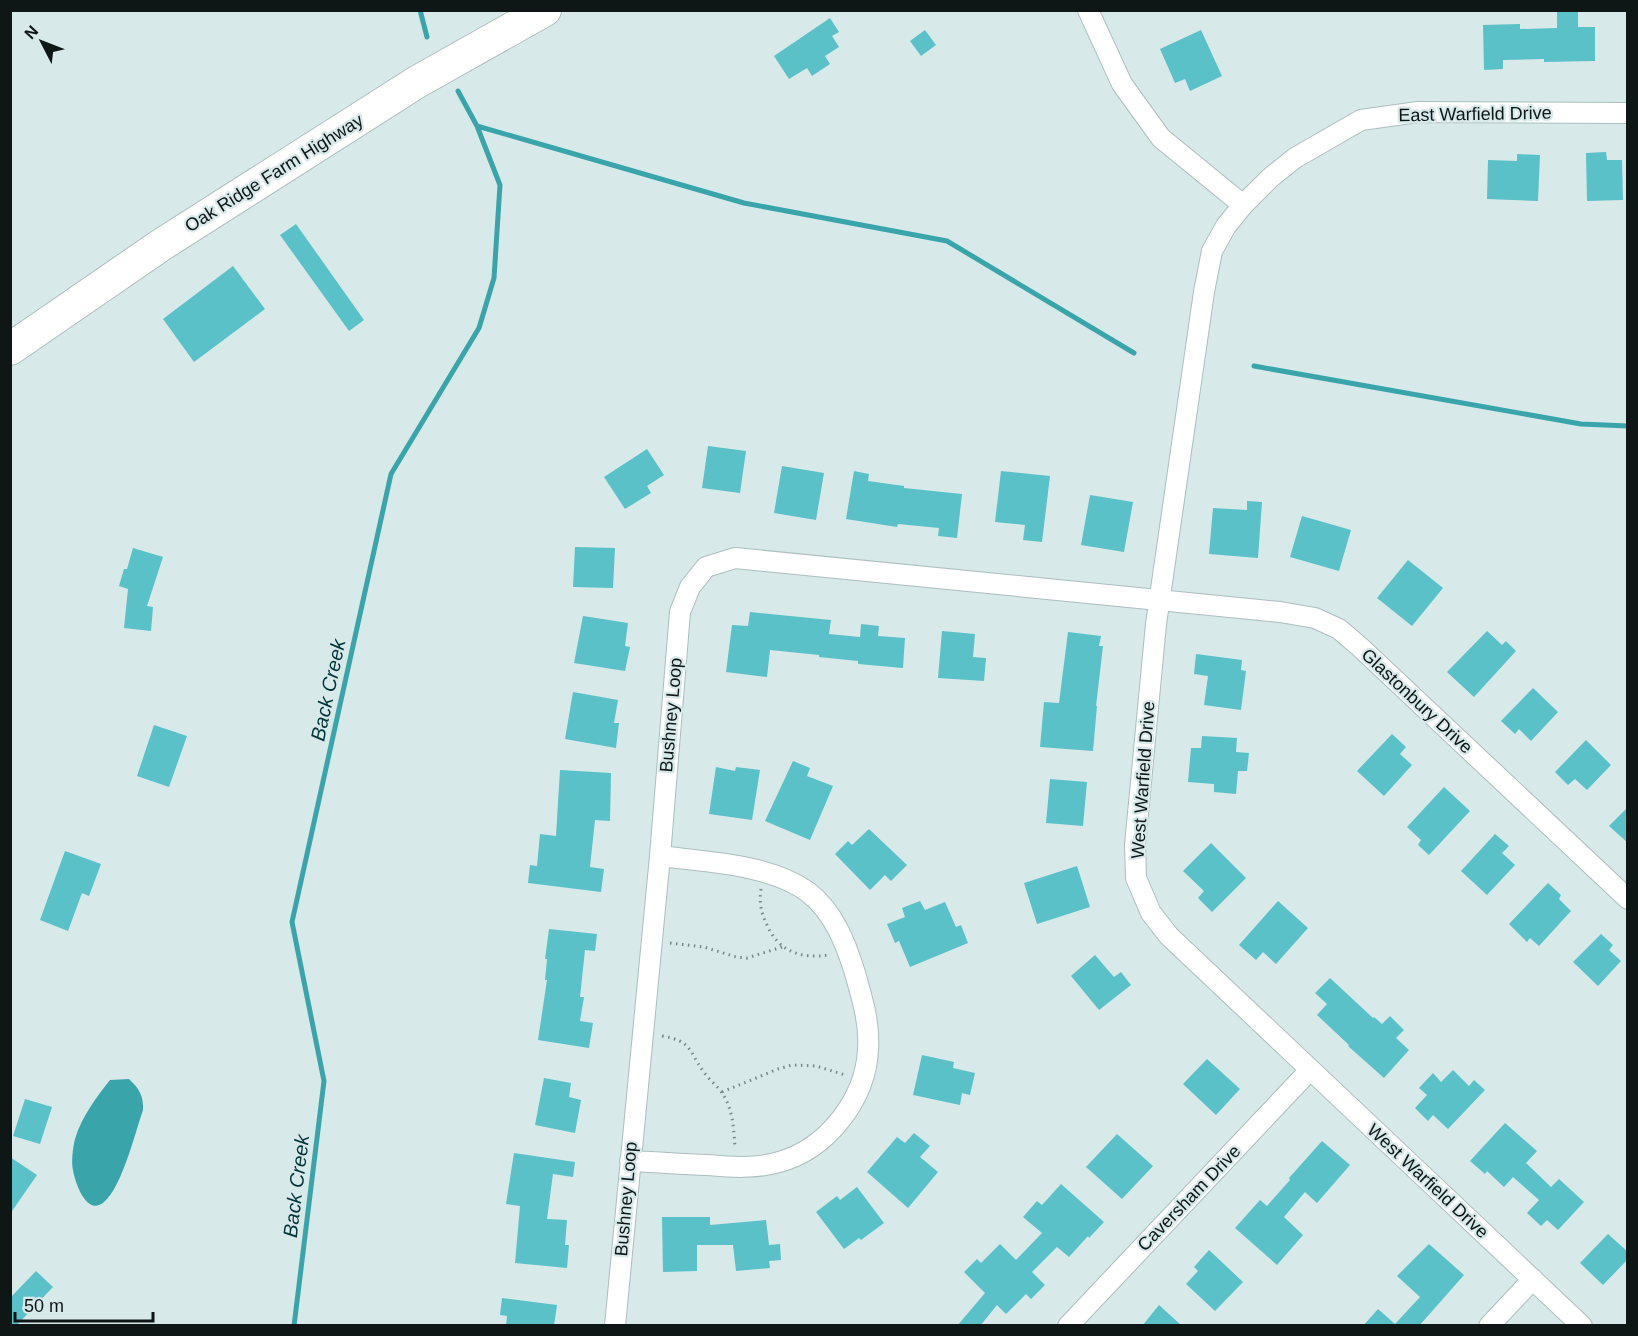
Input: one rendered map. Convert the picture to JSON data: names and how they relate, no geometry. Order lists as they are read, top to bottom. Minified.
{"streets":{"main road":["Oak Ridge Farm Highway"],"street":["East Warfield Drive","Glastonbury Drive","Bushney Loop","West Warfield Drive","Caversham Drive"]},"crossings":[["East Warfield Drive","West Warfield Drive"],["Glastonbury Drive","Bushney Loop"],["Glastonbury Drive","West Warfield Drive"],["Bushney Loop","West Warfield Drive"],["West Warfield Drive","Caversham Drive"]],"water":["Back Creek"],"scale_bar":"50 m","north":"top left"}
